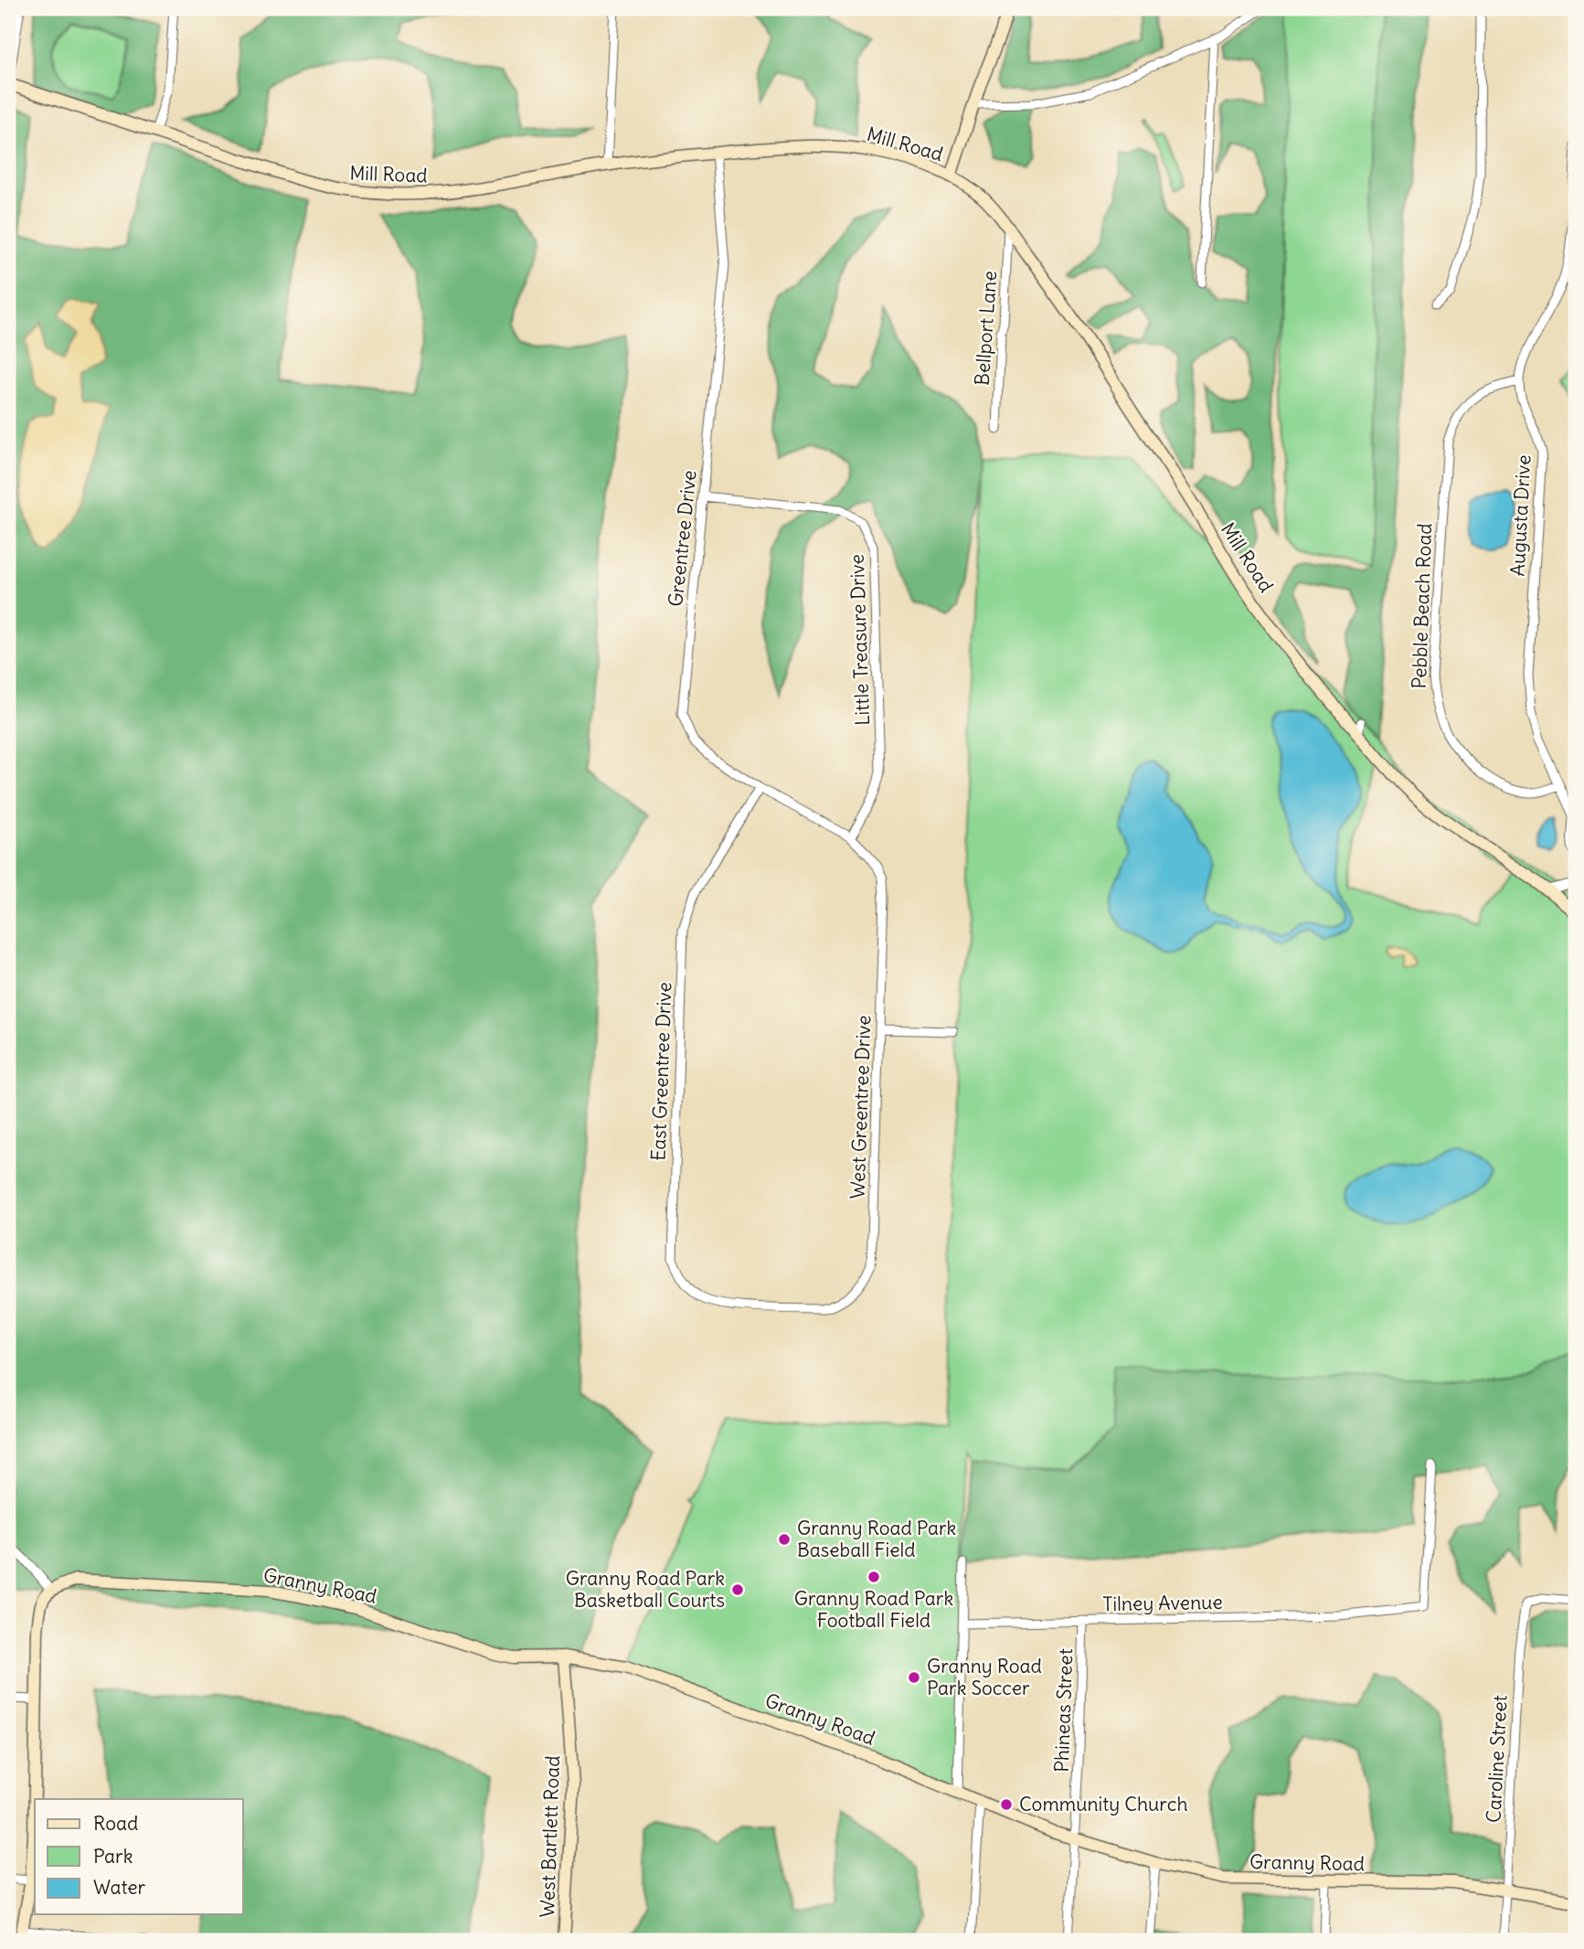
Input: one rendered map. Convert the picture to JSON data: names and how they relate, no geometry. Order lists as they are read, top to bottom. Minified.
{"streets":{"street":["Mill Road","Bellport Lane","Augusta Drive","Greentree Drive","Pebble Beach Road","Little Treasure Drive","East Greentree Drive","West Greentree Drive","Granny Road","Tilney Avenue","Phineas Street","Caroline Street","West Bartlett Road"]},"crossings":[["Mill Road","Bellport Lane"],["Mill Road","Greentree Drive"],["Augusta Drive","Pebble Beach Road"],["Greentree Drive","Little Treasure Drive"],["Greentree Drive","East Greentree Drive"],["Greentree Drive","West Greentree Drive"],["Little Treasure Drive","West Greentree Drive"],["East Greentree Drive","West Greentree Drive"],["Granny Road","Phineas Street"],["Granny Road","Caroline Street"],["Granny Road","West Bartlett Road"],["Tilney Avenue","Phineas Street"]],"places":["Granny Road Park Baseball Field","Granny Road Park Football Field","Granny Road Park Basketball Courts","Granny Road Park Soccer","Community Church"],"legend":["Road","Park","Water"]}
